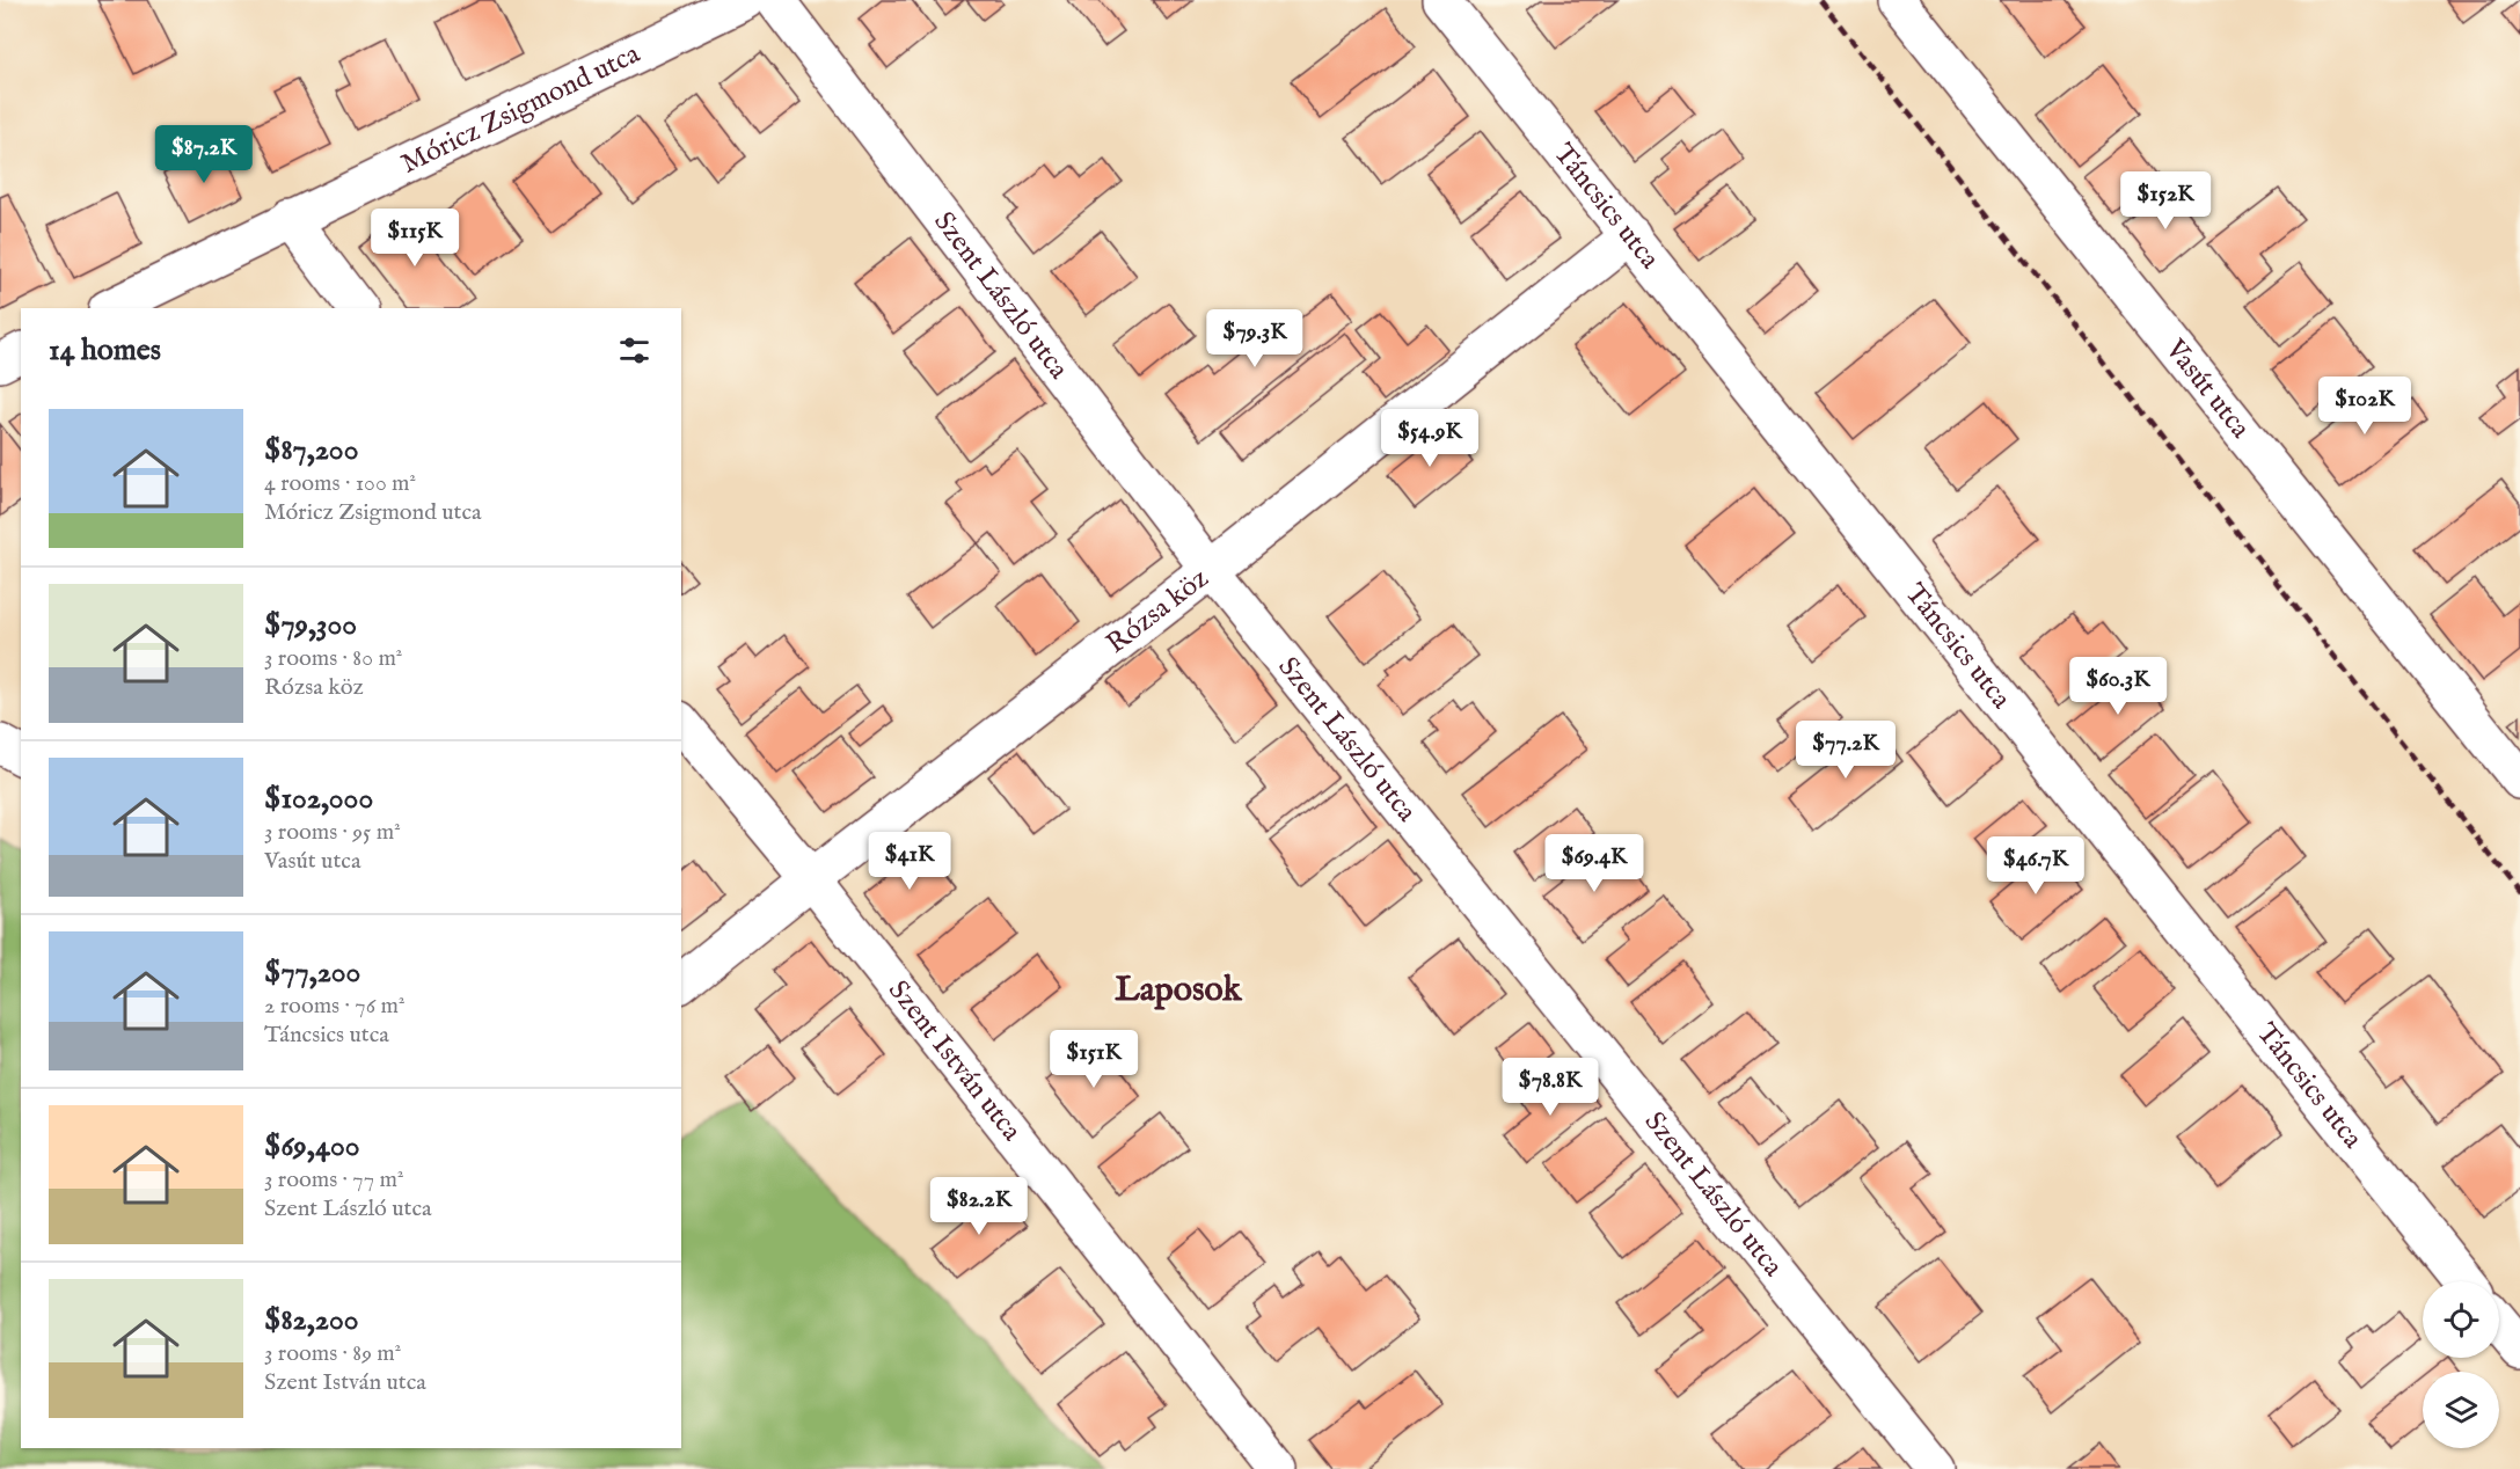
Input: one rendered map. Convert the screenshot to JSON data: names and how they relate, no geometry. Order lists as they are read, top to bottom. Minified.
{"streets":{"street":["Móricz Zsigmond utca","Táncsics utca","Szent László utca","Vasút utca","Rózsa köz","Szent István utca"]},"crossings":[["Táncsics utca","Rózsa köz"],["Szent László utca","Rózsa köz"],["Rózsa köz","Szent István utca"]],"districts":["Laposok"],"page":{"price":["$87.2K","$152K","$115K","$79.3K","$102K","$54.9K","$60.3K","$77.2K","$41K","$69.4K","$46.7K","$151K","$78.8K","$82.2K"],"heading":"14 homes","list":[{"name":"$87,200","note":"4 rooms · 100 m² · Móricz Zsigmond utca"},{"name":"$79,300","note":"3 rooms · 80 m² · Rózsa köz"},{"name":"$102,000","note":"3 rooms · 95 m² · Vasút utca"},{"name":"$77,200","note":"2 rooms · 76 m² · Táncsics utca"},{"name":"$69,400","note":"3 rooms · 77 m² · Szent László utca"},{"name":"$82,200","note":"3 rooms · 89 m² · Szent István utca"}]}}
